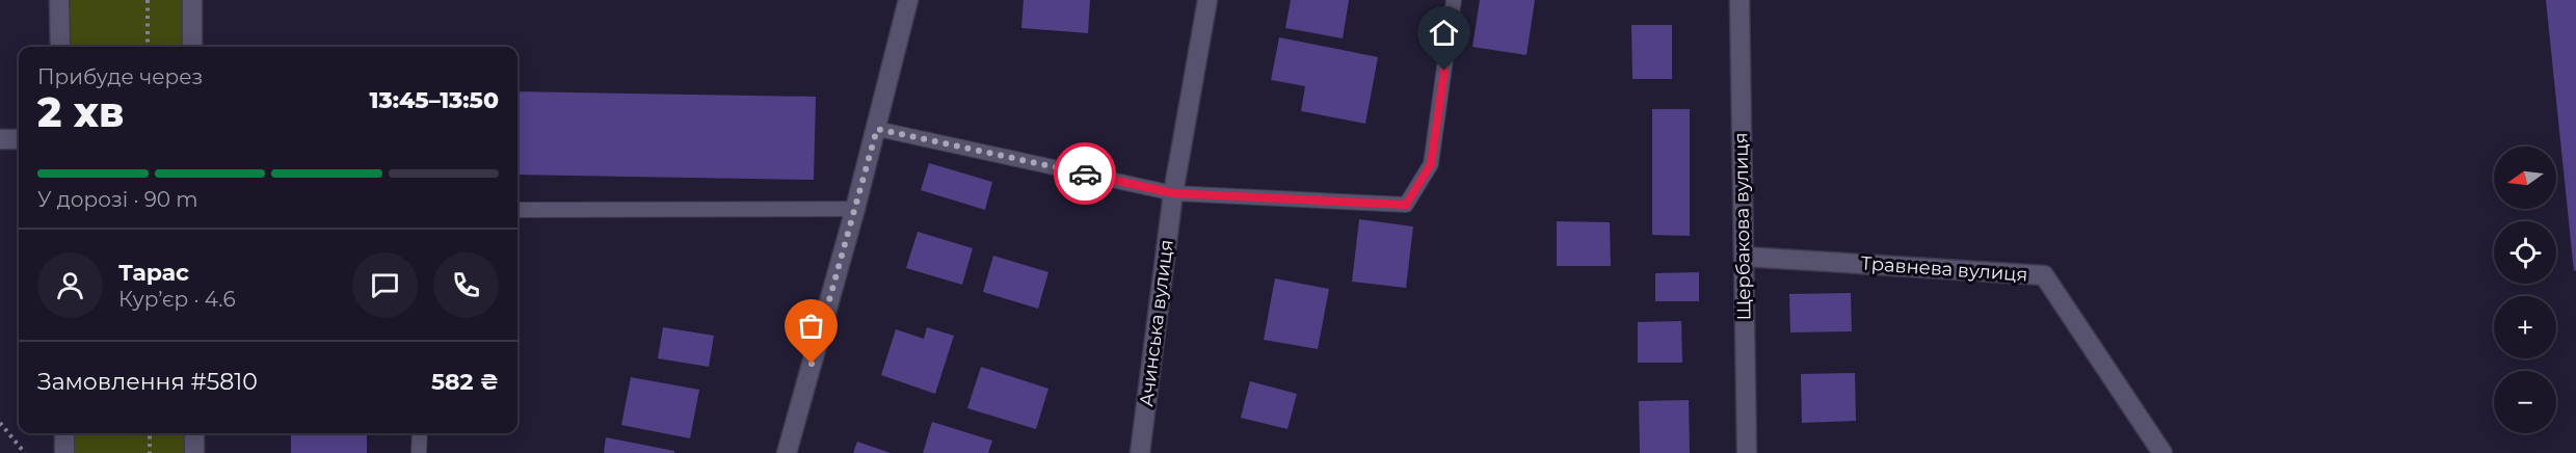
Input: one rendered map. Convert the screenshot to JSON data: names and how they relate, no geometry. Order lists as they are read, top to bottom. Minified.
{"streets":{"street":["Щербакова вулиця","Травнева вулиця","Ачинська вулиця"]},"crossings":[["Щербакова вулиця","Травнева вулиця"]],"north":"left","page":{"heading":["2 хв","Прибуде через","13:45–13:50"],"panel":["Тарас","Кур’єр · 4.6","Замовлення #5810","582 ₴"],"map_buttons":["+","−"],"bar":"У дорозі · 90 m"}}
